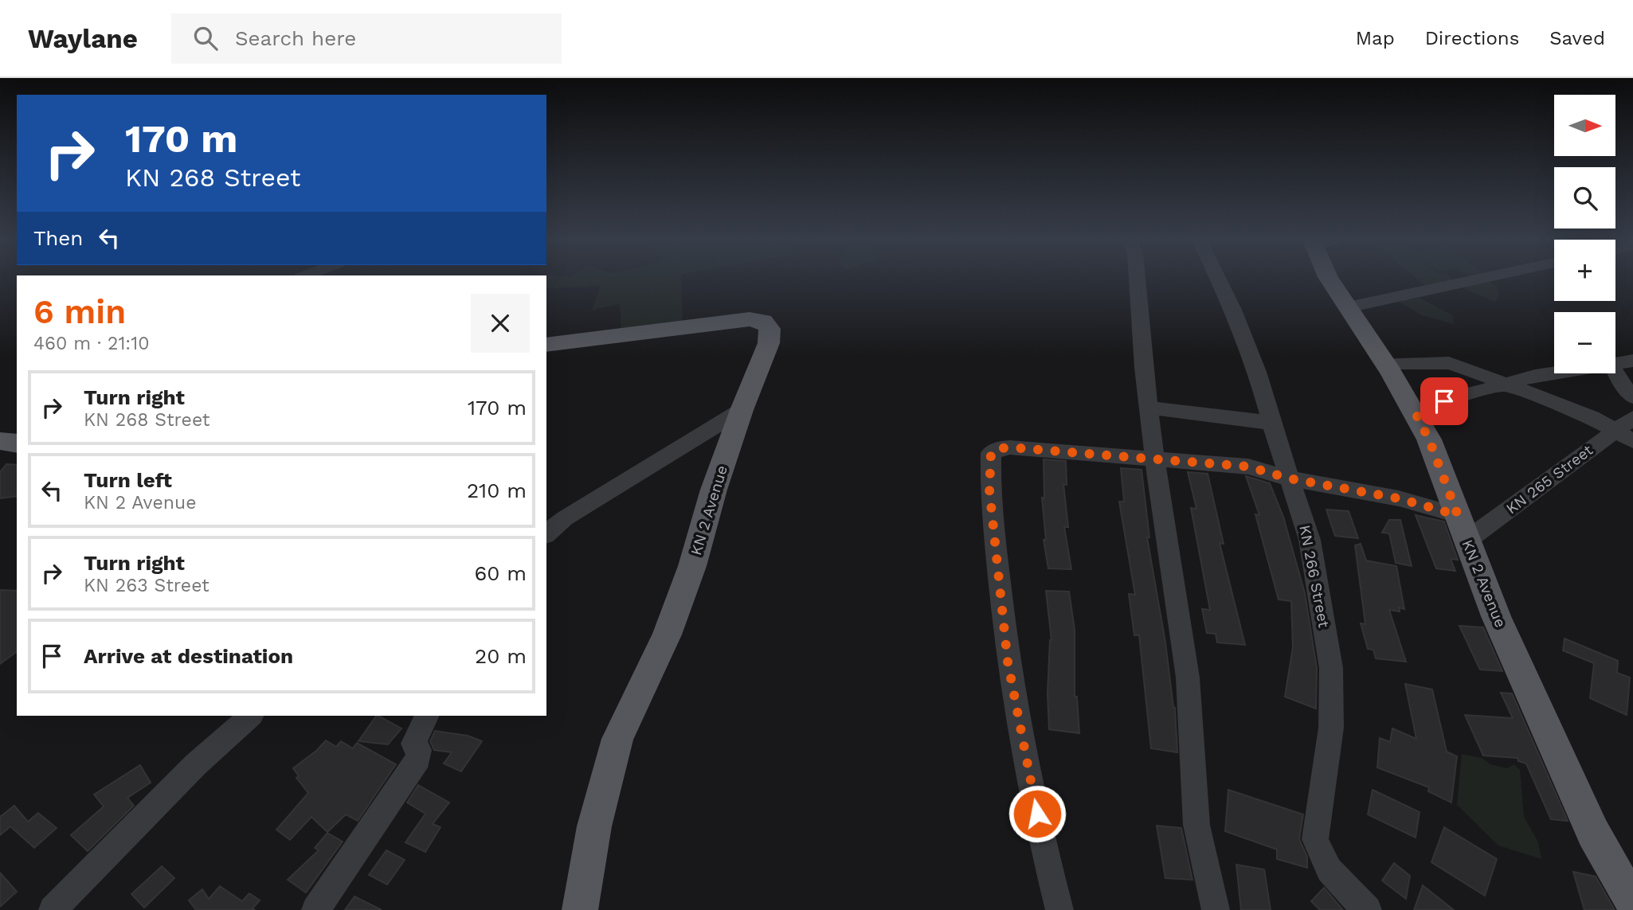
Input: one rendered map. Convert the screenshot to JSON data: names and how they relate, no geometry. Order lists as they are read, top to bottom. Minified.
{"streets":{"main road":["KN 2 Avenue"],"street":["KN 265 Street","KN 266 Street"]},"crossings":[["KN 265 Street","KN 2 Avenue"]],"north":"right","page":{"header":"Waylane","search":"Search here","nav":["Map","Directions","Saved"],"map_buttons":["+","−"],"turn":["170 m","KN 268 Street"],"then":"Then","heading":["6 min","460 m · 21:10"],"list":[{"name":"Turn right","note":"KN 268 Street","value":"170 m"},{"name":"Turn left","note":"KN 2 Avenue","value":"210 m"},{"name":"Turn right","note":"KN 263 Street","value":"60 m"},{"name":"Arrive at destination","value":"20 m"}]}}
